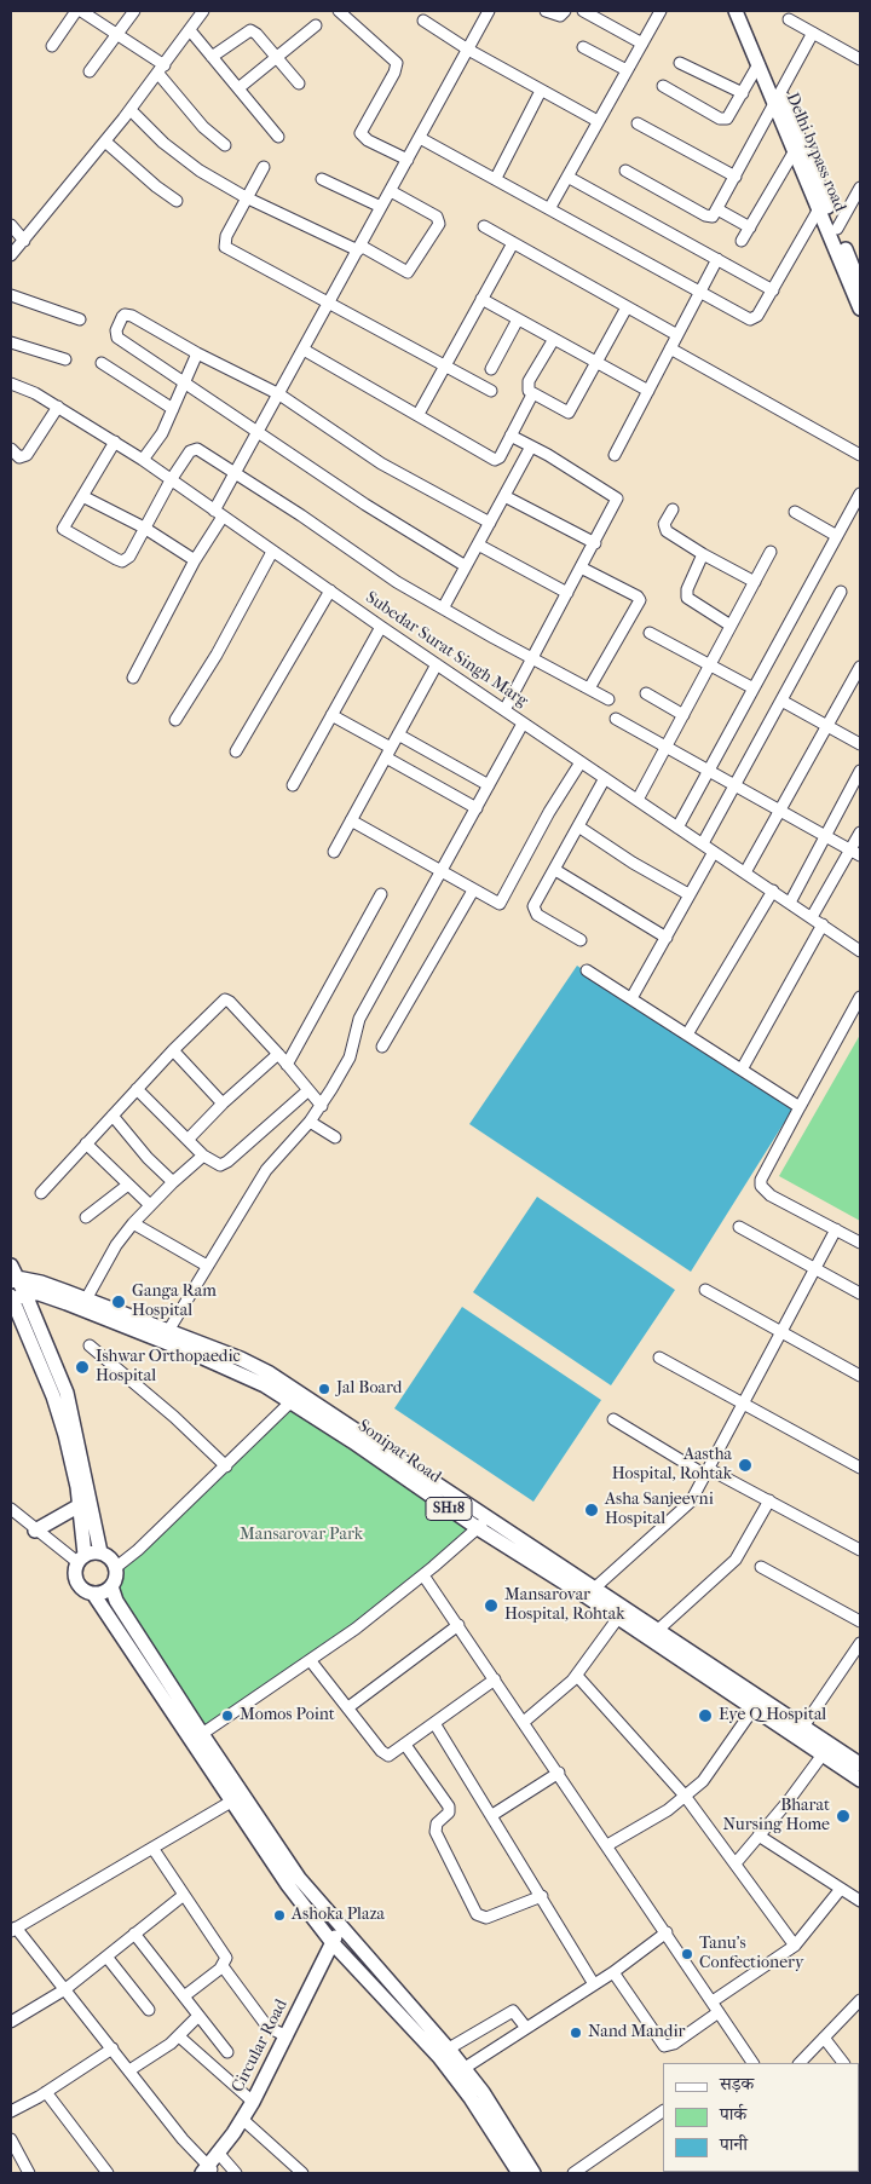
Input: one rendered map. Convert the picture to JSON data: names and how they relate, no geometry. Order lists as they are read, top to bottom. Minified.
{"streets":{"main road":["Delhi bypass road","Sonipat Road","SH18","Circular Road"],"street":["Subedar Surat Singh Marg"]},"crossings":[["Sonipat Road","SH18"]],"parks":["Mansarovar Park"],"places":["Ganga Ram Hospital","Ishwar Orthopaedic Hospital","Jal Board","Aastha Hospital, Rohtak","Asha Sanjeevni Hospital","Mansarovar Hospital, Rohtak","Momos Point","Eye Q Hospital","Bharat Nursing Home","Ashoka Plaza","Tanu's Confectionery","Nand Mandir"],"legend":["सड़क","पार्क","पानी"]}
